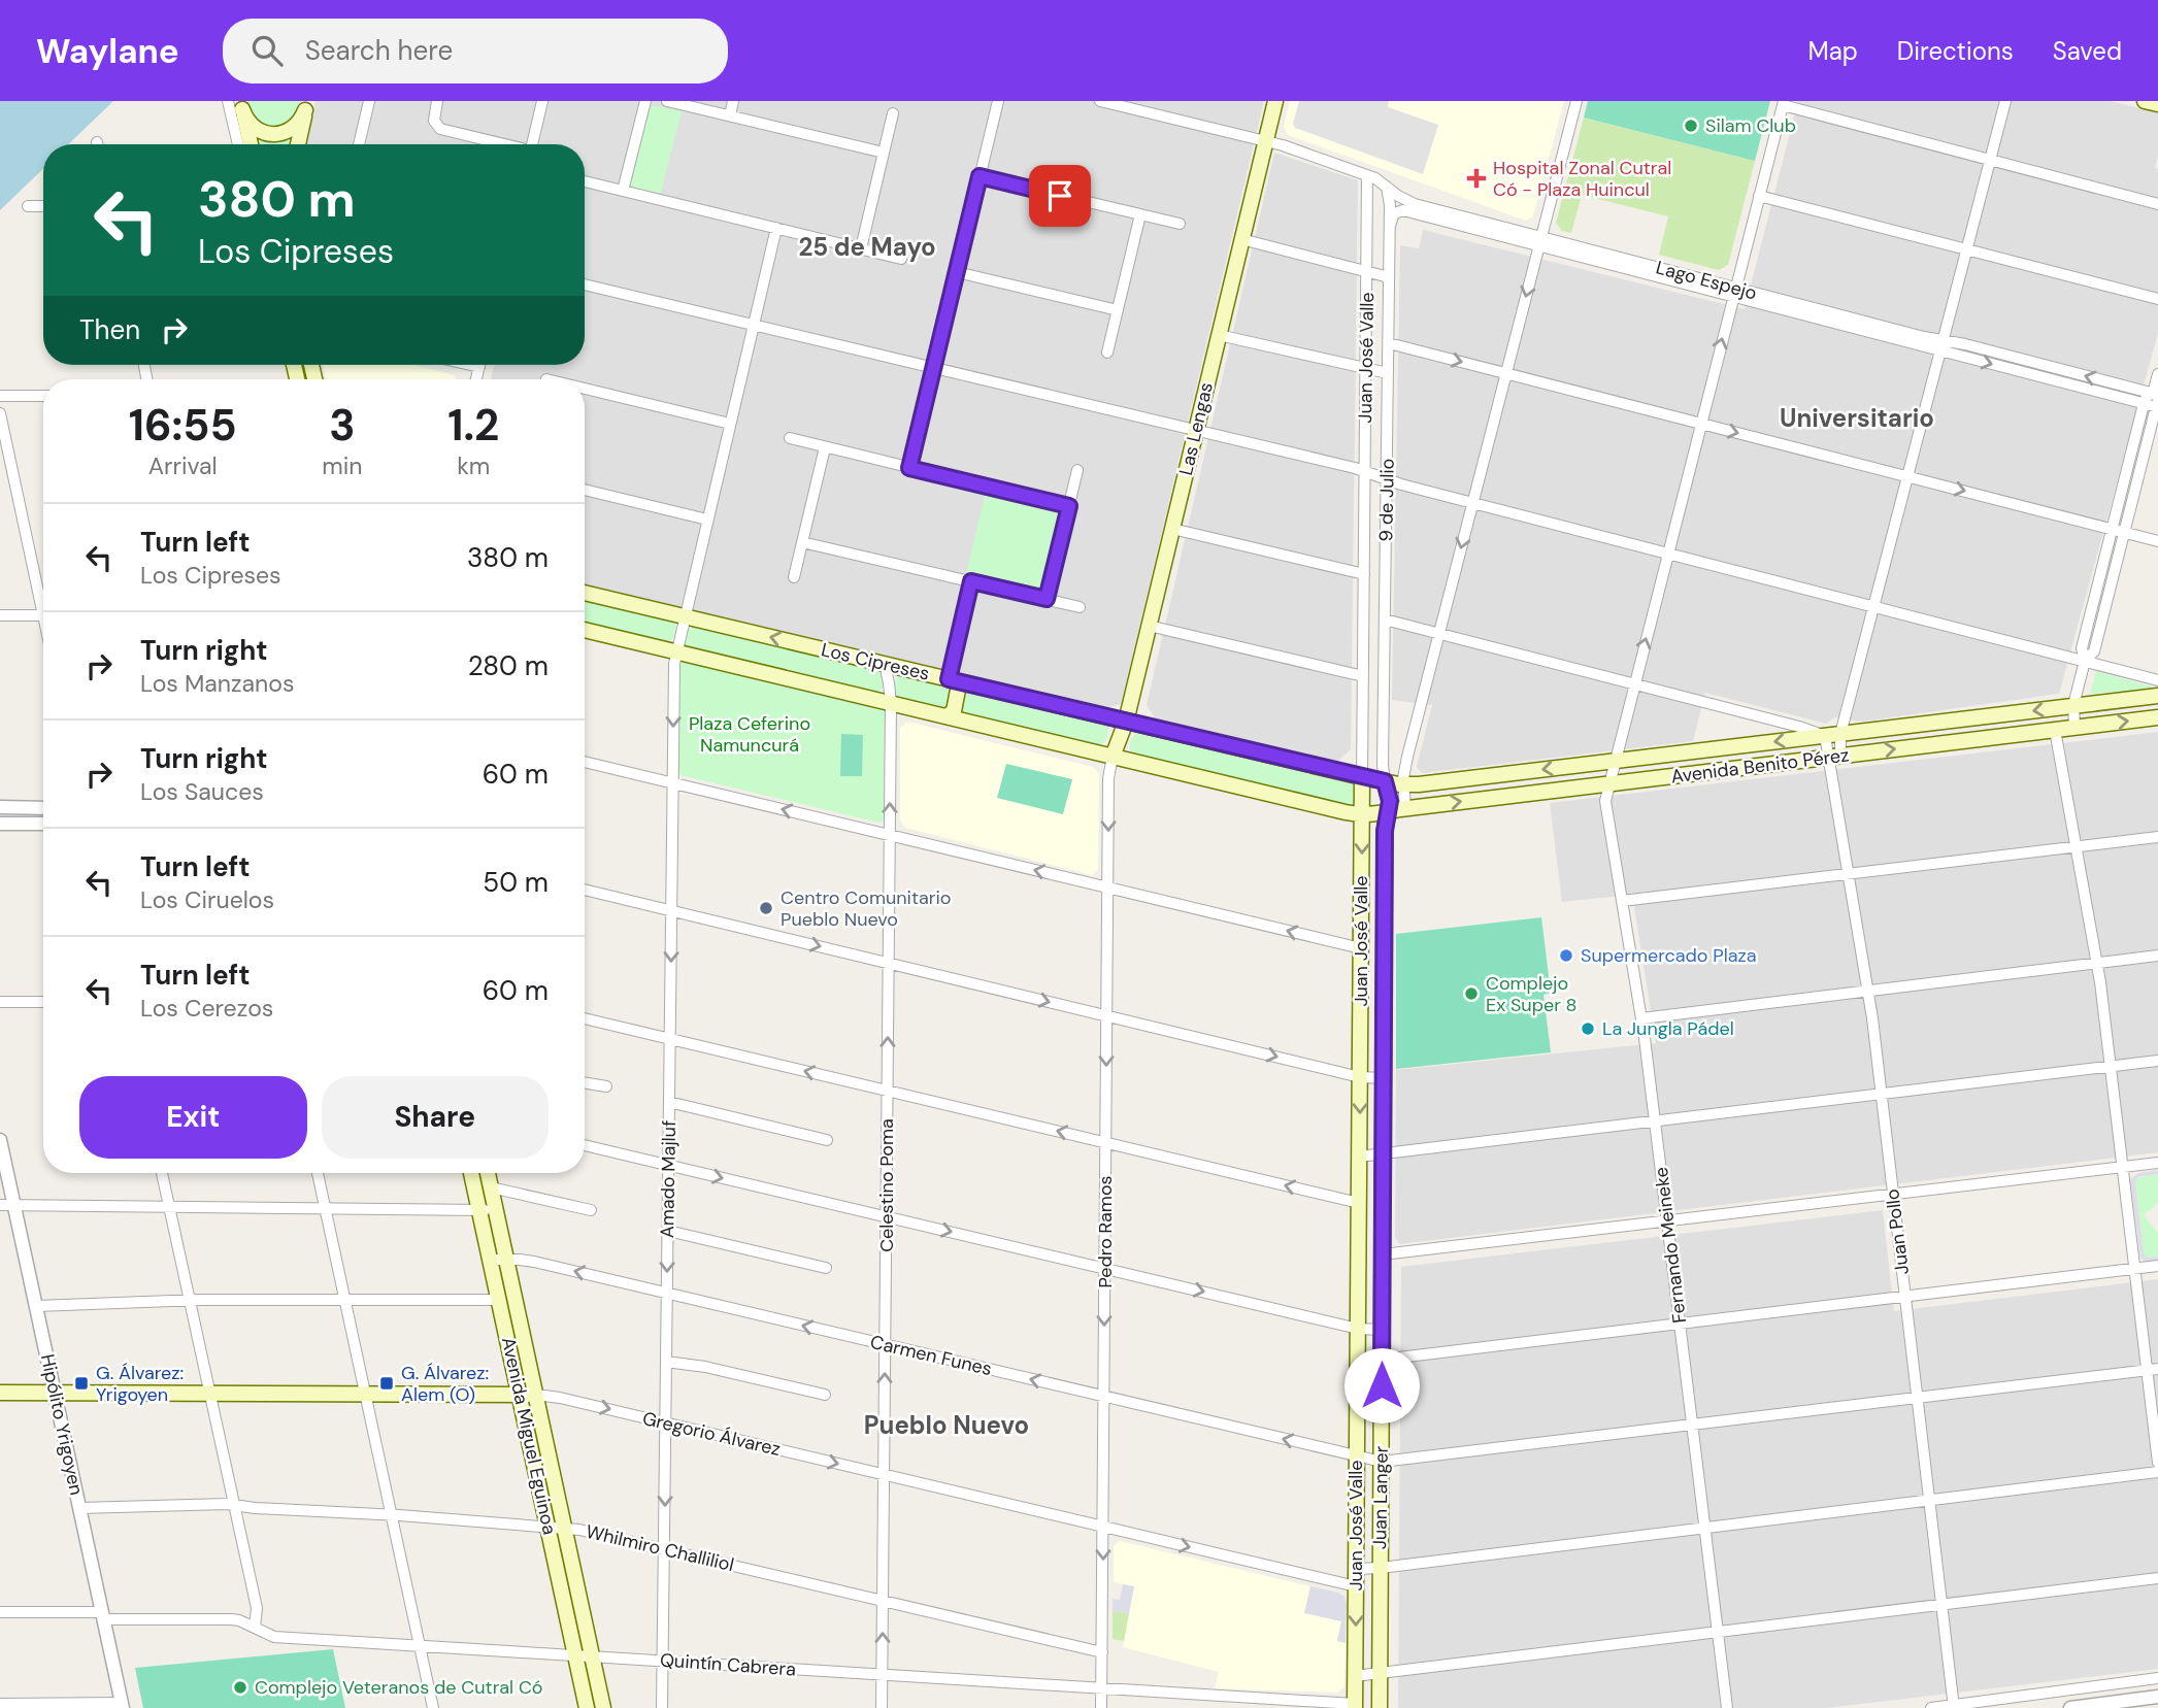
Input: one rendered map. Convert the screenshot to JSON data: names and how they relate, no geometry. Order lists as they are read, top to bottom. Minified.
{"streets":{"main road":["Juan José Valle","Las Lengas","9 de Julio","Los Cipreses","Avenida Benito Pérez","Gregorio Álvarez","Avenida Miguel Eguinoa","Juan Langer"],"street":["Lago Espejo","Amado Majluf","Celestino Poma","Pedro Ramos","Juan Pollo","Fernando Meineke","Carmen Funes","Hipólito Yrigoyen","Whilmiro Challiliol","Quintín Cabrera"]},"crossings":[["Lago Espejo","Juan José Valle"],["Lago Espejo","Las Lengas"],["Lago Espejo","9 de Julio"],["Lago Espejo","Fernando Meineke"],["Juan José Valle","Los Cipreses"],["Juan José Valle","Avenida Benito Pérez"],["Juan José Valle","Carmen Funes"],["Juan José Valle","Gregorio Álvarez"],["Juan José Valle","Juan Langer"],["Juan José Valle","Quintín Cabrera"],["Las Lengas","Los Cipreses"],["Las Lengas","Pedro Ramos"],["9 de Julio","Los Cipreses"],["9 de Julio","Avenida Benito Pérez"],["9 de Julio","Juan Langer"],["Los Cipreses","Avenida Benito Pérez"],["Los Cipreses","Amado Majluf"],["Los Cipreses","Celestino Poma"],["Los Cipreses","Pedro Ramos"],["Avenida Benito Pérez","Juan Pollo"],["Avenida Benito Pérez","Fernando Meineke"],["Avenida Benito Pérez","Juan Langer"],["Amado Majluf","Carmen Funes"],["Amado Majluf","Gregorio Álvarez"],["Amado Majluf","Whilmiro Challiliol"],["Amado Majluf","Quintín Cabrera"],["Celestino Poma","Carmen Funes"],["Celestino Poma","Gregorio Álvarez"],["Celestino Poma","Whilmiro Challiliol"],["Celestino Poma","Quintín Cabrera"],["Pedro Ramos","Carmen Funes"],["Pedro Ramos","Gregorio Álvarez"],["Pedro Ramos","Whilmiro Challiliol"],["Pedro Ramos","Quintín Cabrera"],["Carmen Funes","Avenida Miguel Eguinoa"],["Carmen Funes","Juan Langer"],["Hipólito Yrigoyen","Gregorio Álvarez"],["Hipólito Yrigoyen","Whilmiro Challiliol"],["Hipólito Yrigoyen","Quintín Cabrera"],["Gregorio Álvarez","Avenida Miguel Eguinoa"],["Avenida Miguel Eguinoa","Whilmiro Challiliol"],["Avenida Miguel Eguinoa","Quintín Cabrera"]],"one_way":["Celestino Poma","Pedro Ramos","Gregorio Álvarez"],"districts":["25 de Mayo","Universitario","Pueblo Nuevo"],"parks":["Plaza Ceferino Namuncurá"],"places":{"other":["Silam Club","Centro Comunitario Pueblo Nuevo","Supermercado Plaza","Complejo Ex Super 8","La Jungla Pádel","Complejo Veteranos de Cutral Có"],"health":["Hospital Zonal Cutral Có - Plaza Huincul"],"transit":["G. Álvarez: Yrigoyen","G. Álvarez: Alem (O)"]},"page":{"header":"Waylane","search":"Search here","nav":["Map","Directions","Saved"],"turn":["380 m","Los Cipreses"],"then":"Then","eta":["16:55","Arrival","3","min","1.2","km"],"list":[{"name":"Turn left","note":"Los Cipreses","value":"380 m"},{"name":"Turn right","note":"Los Manzanos","value":"280 m"},{"name":"Turn right","note":"Los Sauces","value":"60 m"},{"name":"Turn left","note":"Los Ciruelos","value":"50 m"},{"name":"Turn left","note":"Los Cerezos","value":"60 m"}],"buttons":["Exit","Share"]}}
